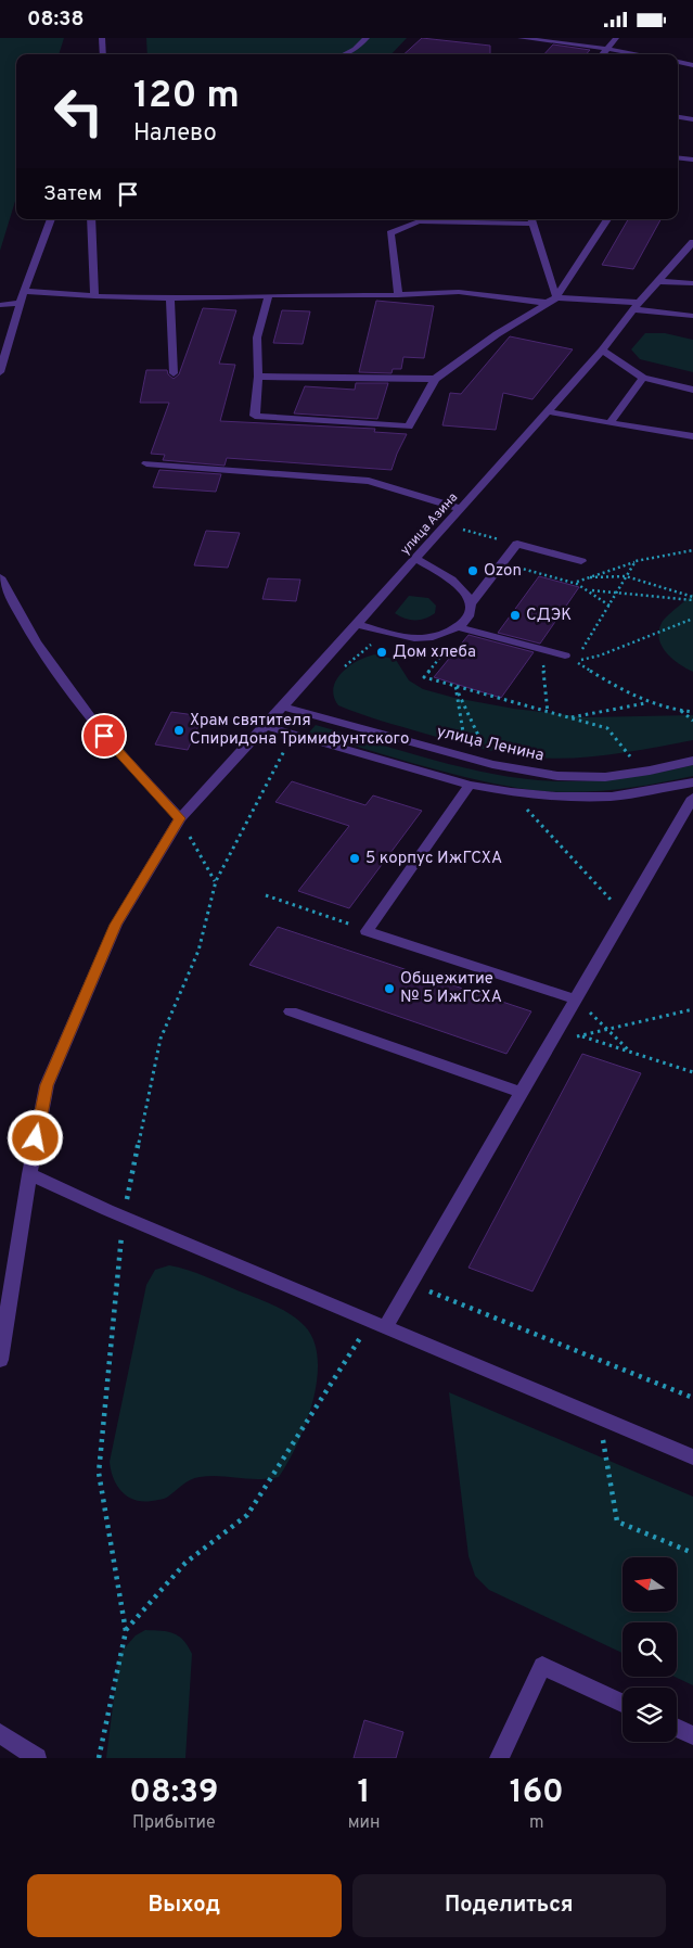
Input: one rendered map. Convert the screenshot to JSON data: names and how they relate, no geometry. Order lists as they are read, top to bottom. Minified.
{"streets":{"street":["улица Азина","улица Ленина"]},"crossings":[["улица Азина","улица Ленина"]],"places":["Ozon","СДЭК","Дом хлеба","Храм святителя Спиридона Тримифунтского","5 корпус ИжГСХА","Общежитие № 5 ИжГСХА"],"north":"left","page":{"status":"08:38","turn":["120 m","Налево"],"then":"Затем","eta":["08:39","Прибытие","1","мин","160","m"],"buttons":["Выход","Поделиться"]}}
